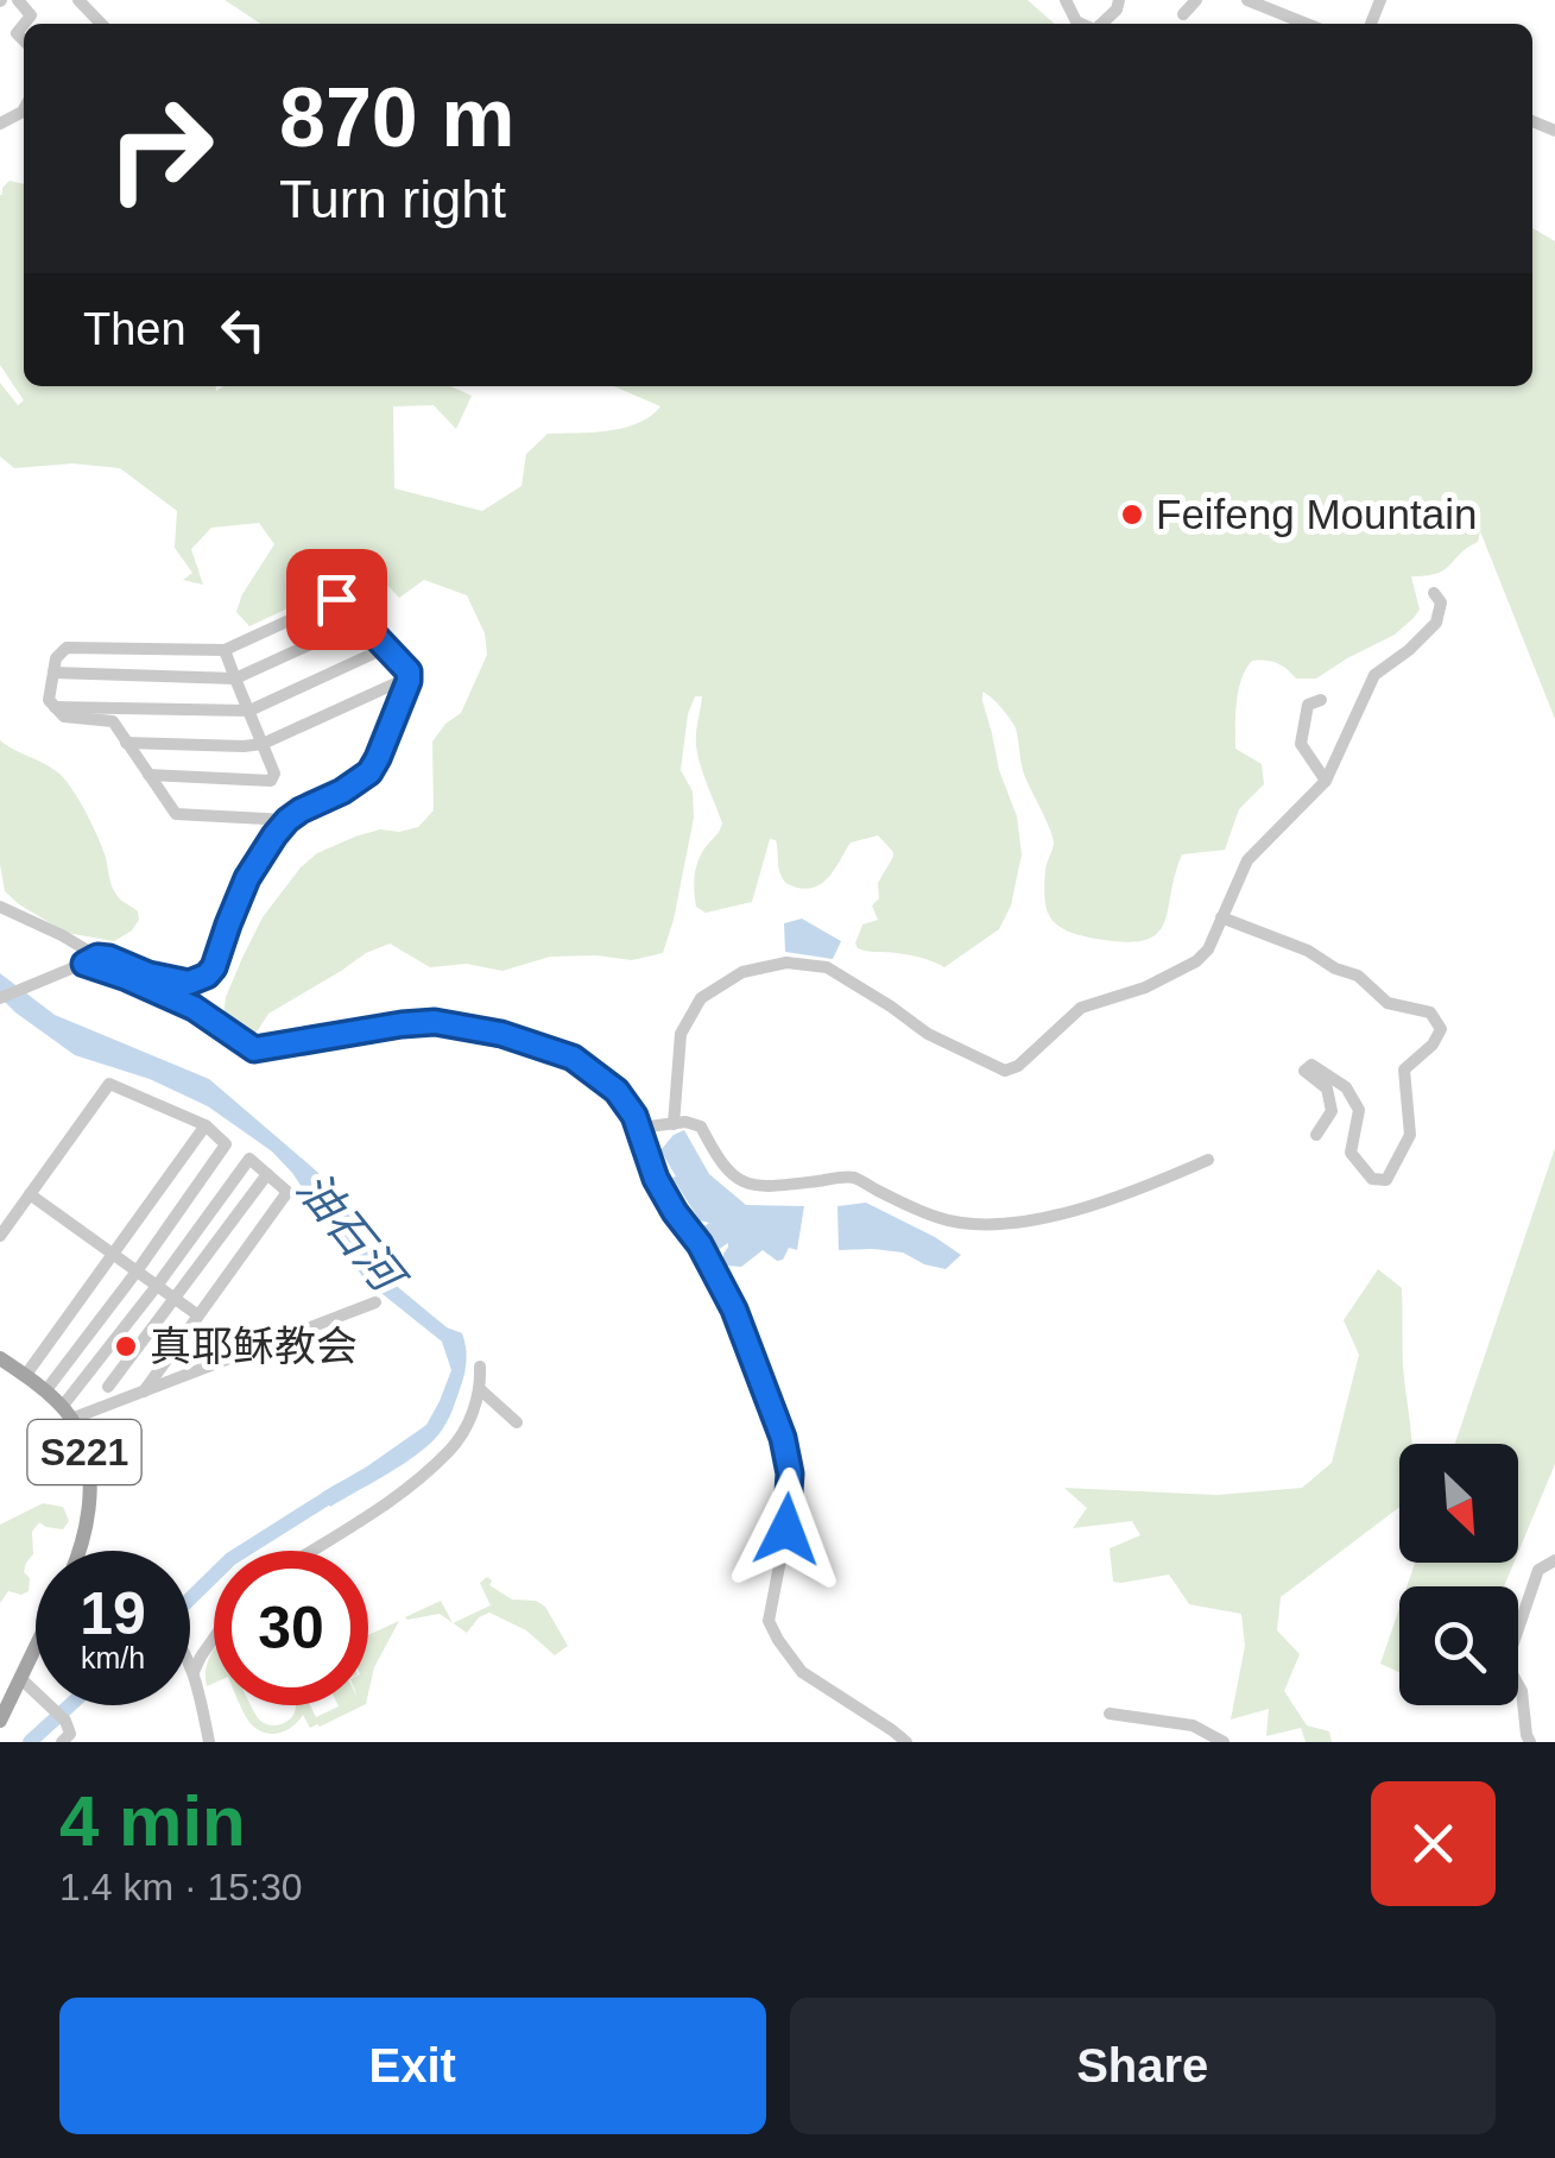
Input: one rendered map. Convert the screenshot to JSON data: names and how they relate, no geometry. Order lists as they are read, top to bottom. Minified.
{"streets":{"main road":["S221"]},"water":["油石河"],"places":["Feifeng Mountain","真耶稣教会"],"north":"bottom right","page":{"turn":["870 m","Turn right"],"then":"Then","speed":"19 km/h","limit":"30","heading":["4 min","1.4 km · 15:30"],"buttons":["Exit","Share"]}}
